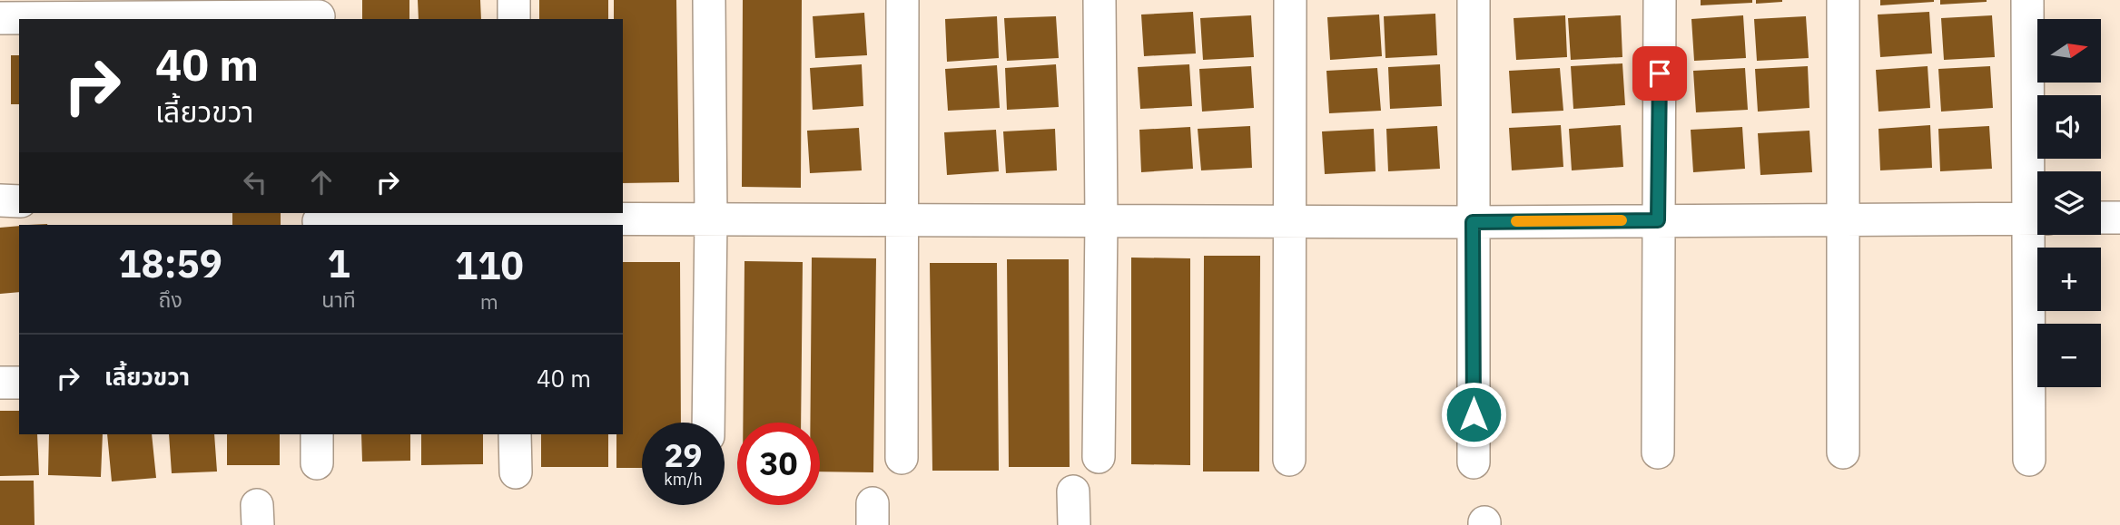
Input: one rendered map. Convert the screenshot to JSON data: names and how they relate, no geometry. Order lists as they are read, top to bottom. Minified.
{"north":"right","page":{"map_buttons":["+","−"],"turn":["40 m","เลี้ยวขวา"],"eta":["18:59","ถึง","1","นาที","110","m"],"list":[{"name":"เลี้ยวขวา","value":"40 m"}],"speed":"29 km/h","limit":"30"}}
